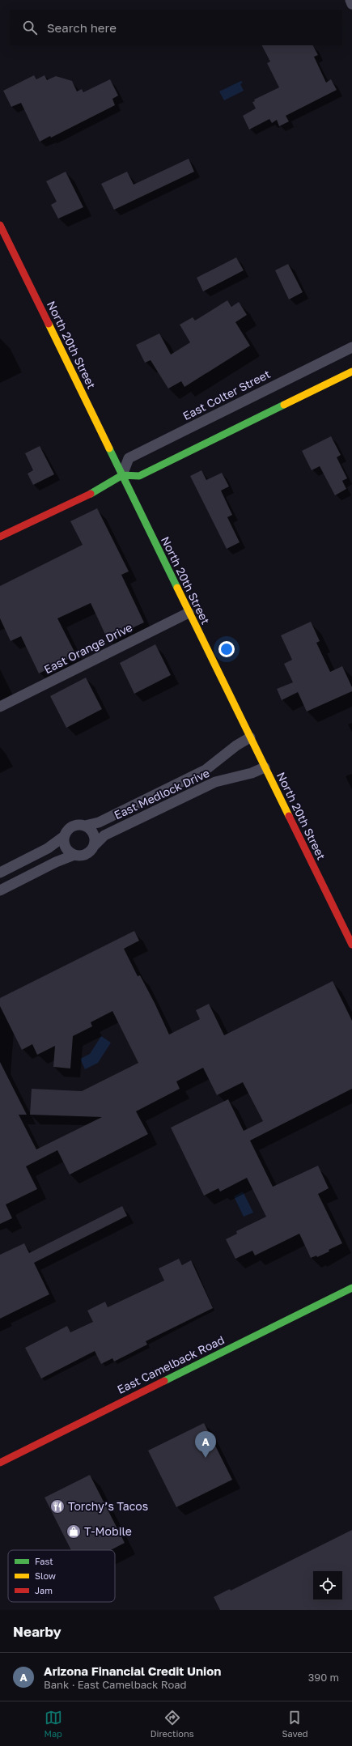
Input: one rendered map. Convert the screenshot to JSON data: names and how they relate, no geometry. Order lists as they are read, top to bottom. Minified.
{"streets":{"street":["North 20th Street","East Colter Street","East Orange Drive","East Medlock Drive","East Camelback Road"]},"crossings":[["North 20th Street","East Colter Street"],["North 20th Street","East Orange Drive"],["North 20th Street","East Medlock Drive"]],"places":{"restaurant":["Torchy’s Tacos"],"shop":["T-Mobile"]},"legend":["Fast","Slow","Jam"],"page":{"search":"Search here","pins":"A","heading":"Nearby","list":[{"mark":"A","name":"Arizona Financial Credit Union","note":"Bank · East Camelback Road","value":"390 m"}],"nav":["Map","Directions","Saved"]}}
